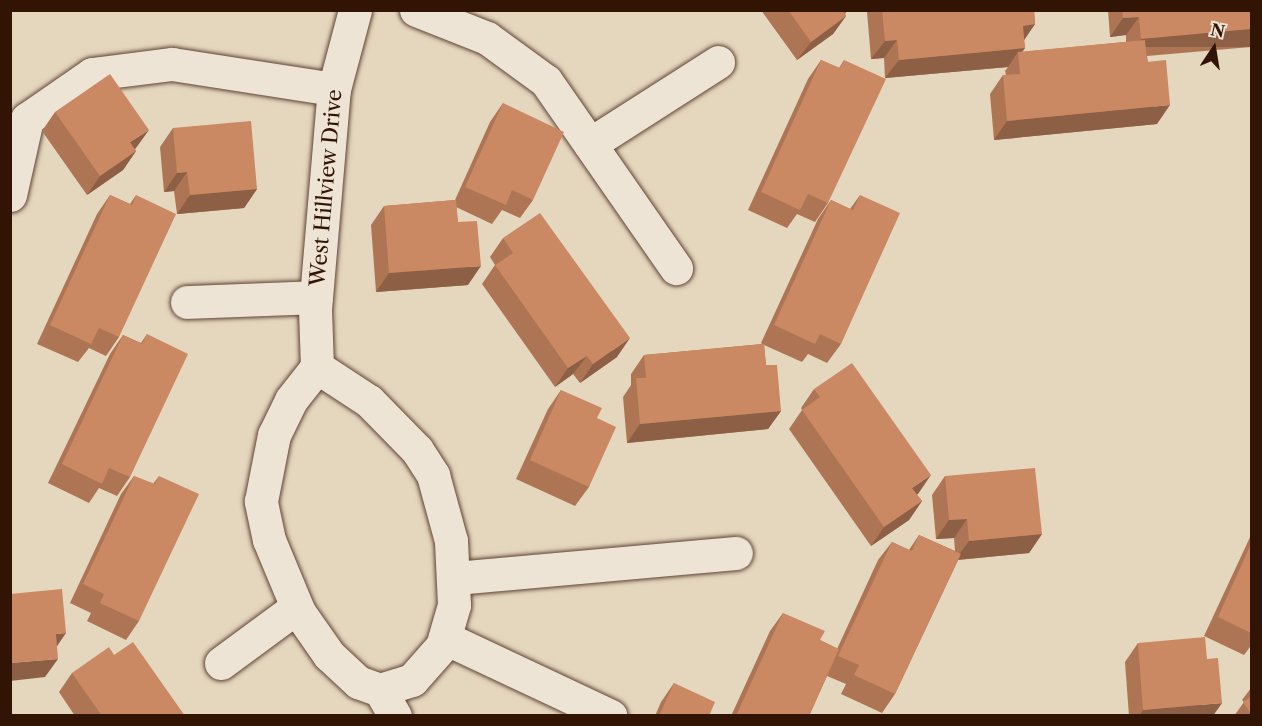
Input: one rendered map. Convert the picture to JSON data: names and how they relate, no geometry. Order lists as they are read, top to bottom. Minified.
{"streets":{"street":["West Hillview Drive"]},"north":"top"}
